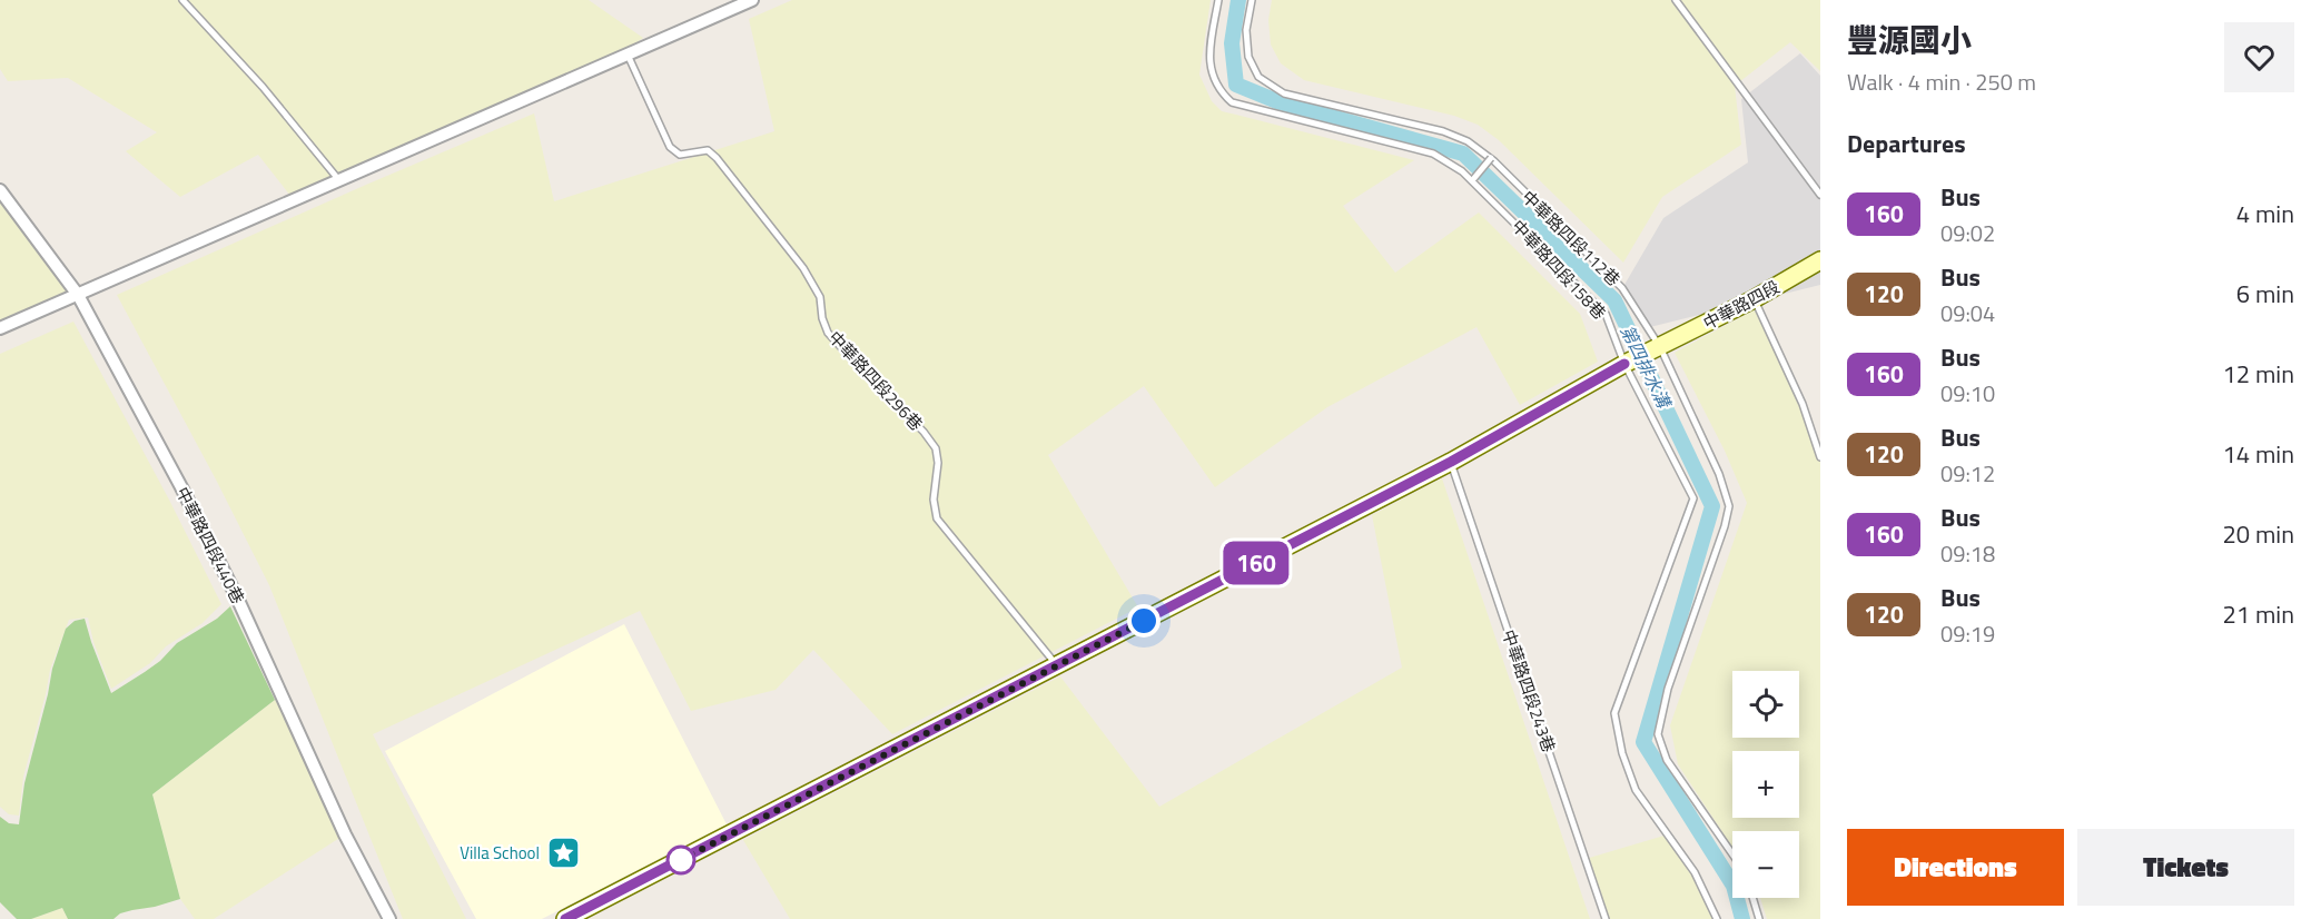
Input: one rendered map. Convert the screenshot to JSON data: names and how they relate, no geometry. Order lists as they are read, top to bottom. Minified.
{"streets":{"street":["中華路四段","中華路四段440巷"],"lane":["中華路四段112巷","中華路四段158巷","中華路四段296巷","中華路四段243巷"]},"crossings":[["中華路四段112巷","中華路四段"],["中華路四段158巷","中華路四段"]],"water":["第四排水溝"],"places":{"place":["Villa School"]},"lines":["bus line 160"],"page":{"on_map":"160","heading":[["豐源國小","Walk · 4 min · 250 m"],"Departures"],"list":[{"mark":"160","name":"Bus","note":"09:02","value":"4 min"},{"mark":"120","name":"Bus","note":"09:04","value":"6 min"},{"mark":"160","name":"Bus","note":"09:10","value":"12 min"},{"mark":"120","name":"Bus","note":"09:12","value":"14 min"},{"mark":"160","name":"Bus","note":"09:18","value":"20 min"},{"mark":"120","name":"Bus","note":"09:19","value":"21 min"}],"map_buttons":["+","−"],"buttons":["Directions","Tickets"]}}
